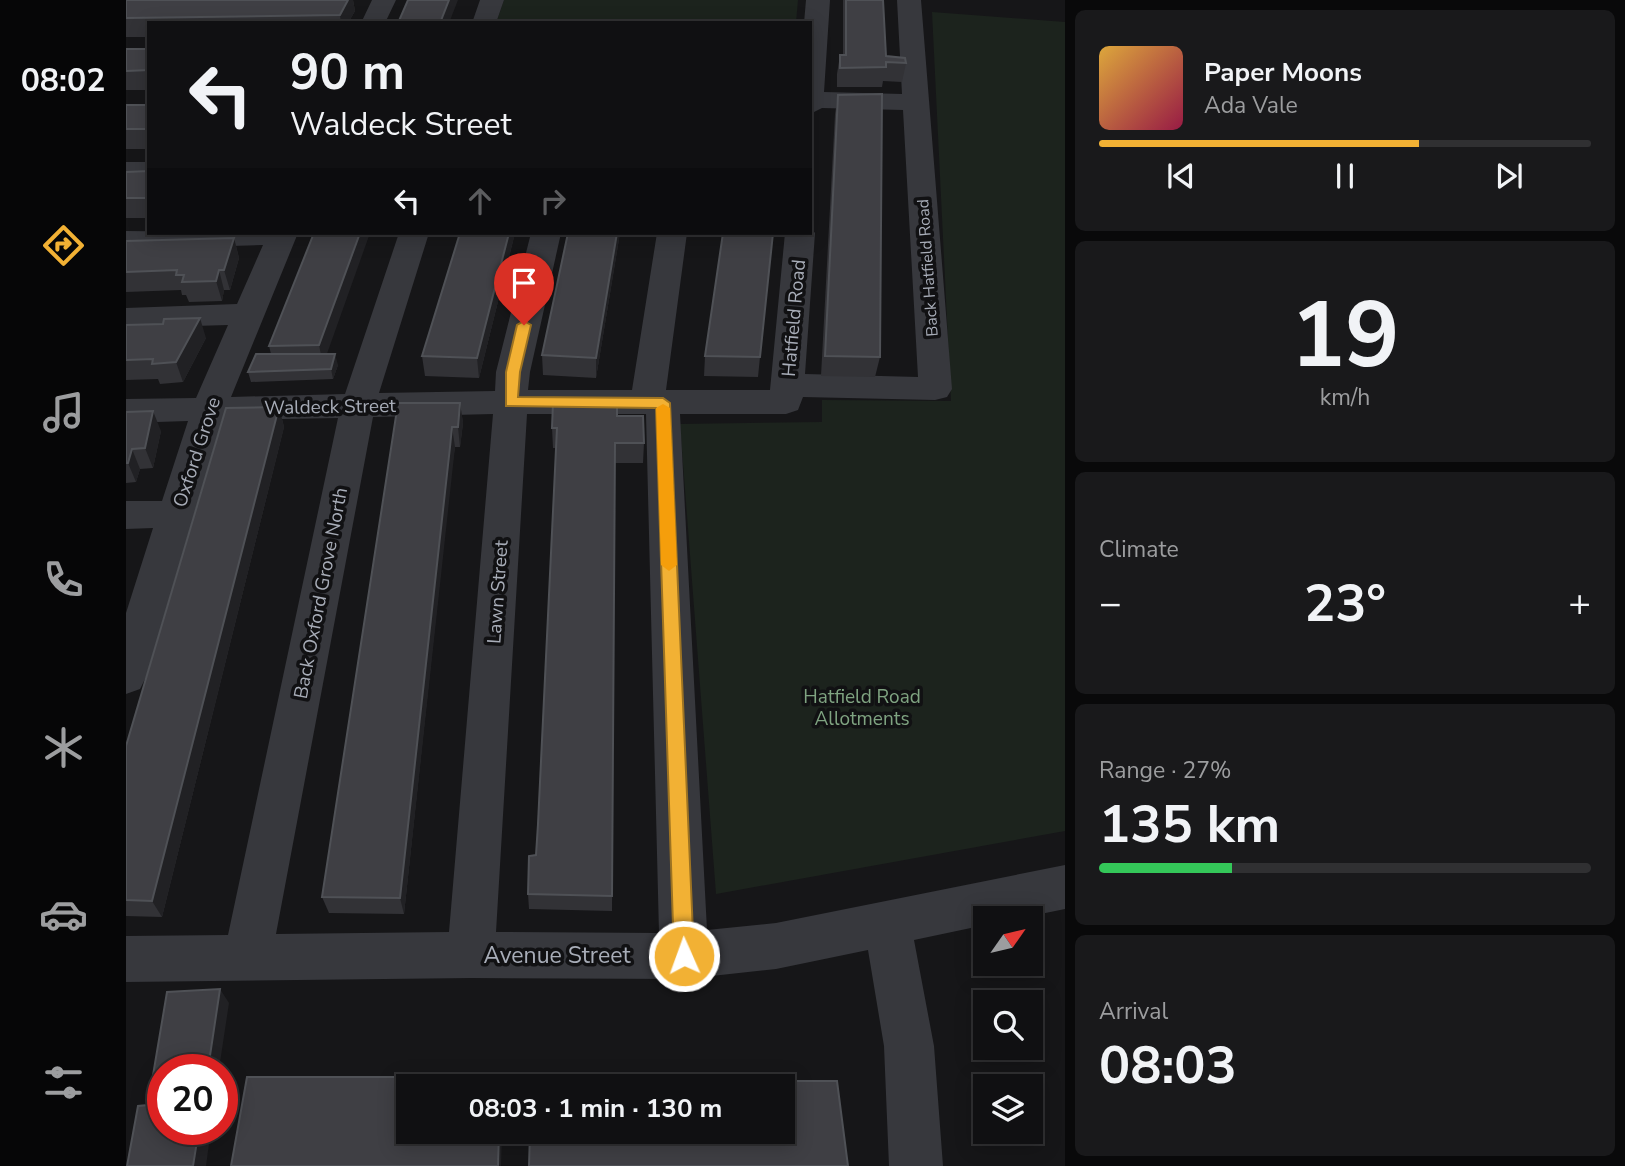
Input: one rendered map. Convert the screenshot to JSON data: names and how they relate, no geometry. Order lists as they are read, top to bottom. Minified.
{"streets":{"street":["Back Hatfield Road","Hatfield Road","Waldeck Street","Oxford Grove","Lawn Street","Back Oxford Grove North","Avenue Street"]},"crossings":[["Back Hatfield Road","Hatfield Road"],["Back Hatfield Road","Waldeck Street"],["Hatfield Road","Waldeck Street"],["Waldeck Street","Oxford Grove"],["Waldeck Street","Lawn Street"],["Waldeck Street","Back Oxford Grove North"],["Lawn Street","Avenue Street"],["Back Oxford Grove North","Avenue Street"]],"parks":["Hatfield Road Allotments"],"north":"top right","page":{"tabs":"08:02","turn":["90 m","Waldeck Street"],"song":["Paper Moons","Ada Vale"],"tile":[["19","km/h"],"Climate",["Range · 27%","135 km"],["Arrival","08:03"]],"heat":["−","23°","+"],"limit":"20","trip":"08:03 · 1 min · 130 m"}}
